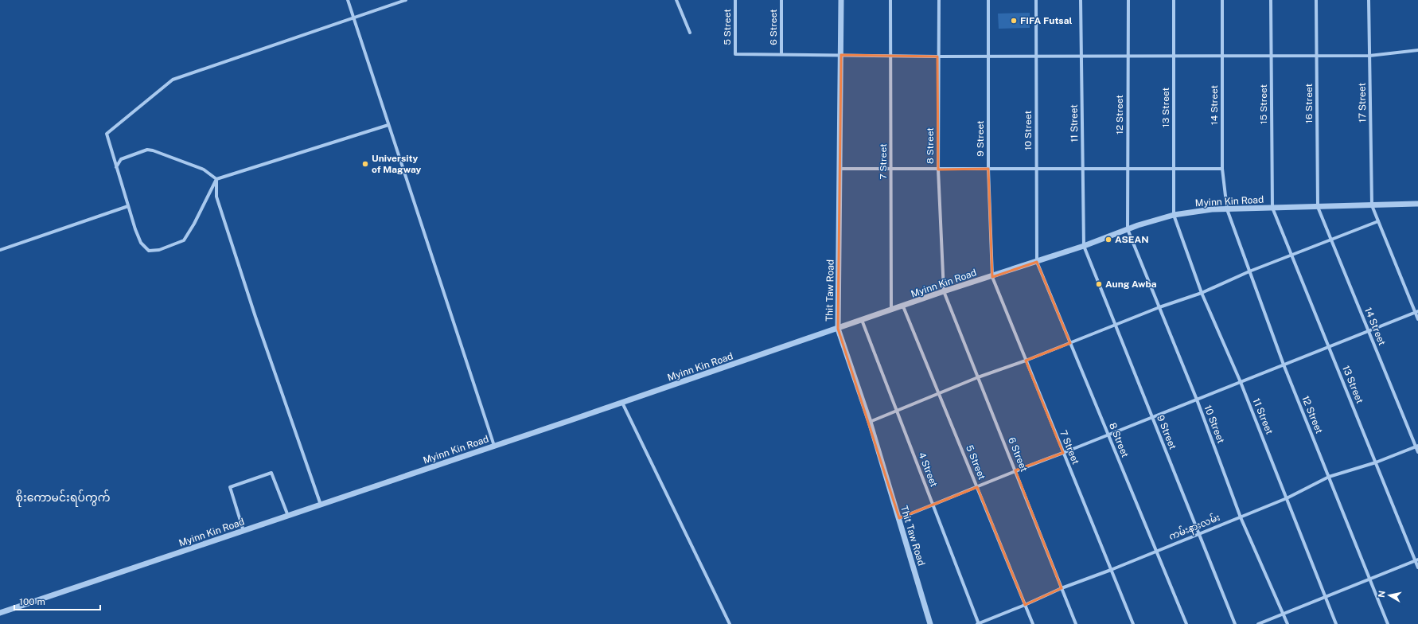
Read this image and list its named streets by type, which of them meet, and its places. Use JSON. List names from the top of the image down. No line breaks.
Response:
{"streets":{"street":["5 Street","6 Street","17 Street","16 Street","15 Street","14 Street","13 Street","12 Street","11 Street","10 Street","9 Street","8 Street","7 Street","Myinn Kin Road","Thit Taw Road","4 Street","ကမ်းနားလမ်း"]},"crossings":[["5 Street","6 Street"],["5 Street","Myinn Kin Road"],["5 Street","ကမ်းနားလမ်း"],["6 Street","8 Street"],["6 Street","Myinn Kin Road"],["6 Street","ကမ်းနားလမ်း"],["17 Street","Myinn Kin Road"],["16 Street","14 Street"],["16 Street","Myinn Kin Road"],["15 Street","13 Street"],["15 Street","Myinn Kin Road"],["14 Street","12 Street"],["14 Street","Myinn Kin Road"],["14 Street","ကမ်းနားလမ်း"],["13 Street","11 Street"],["13 Street","Myinn Kin Road"],["13 Street","ကမ်းနားလမ်း"],["12 Street","10 Street"],["12 Street","Myinn Kin Road"],["12 Street","ကမ်းနားလမ်း"],["11 Street","9 Street"],["11 Street","Myinn Kin Road"],["11 Street","ကမ်းနားလမ်း"],["10 Street","8 Street"],["10 Street","Myinn Kin Road"],["10 Street","ကမ်းနားလမ်း"],["9 Street","7 Street"],["9 Street","Myinn Kin Road"],["9 Street","ကမ်းနားလမ်း"],["8 Street","Myinn Kin Road"],["8 Street","ကမ်းနားလမ်း"],["7 Street","Myinn Kin Road"],["7 Street","ကမ်းနားလမ်း"],["Myinn Kin Road","Thit Taw Road"],["Myinn Kin Road","4 Street"],["4 Street","ကမ်းနားလမ်း"]],"districts":["စိုးကောမင်းရပ်ကွက်"],"places":["FIFA Futsal","University of Magway","ASEAN","Aung Awba"],"scale_bar":"100 m","north":"left"}
